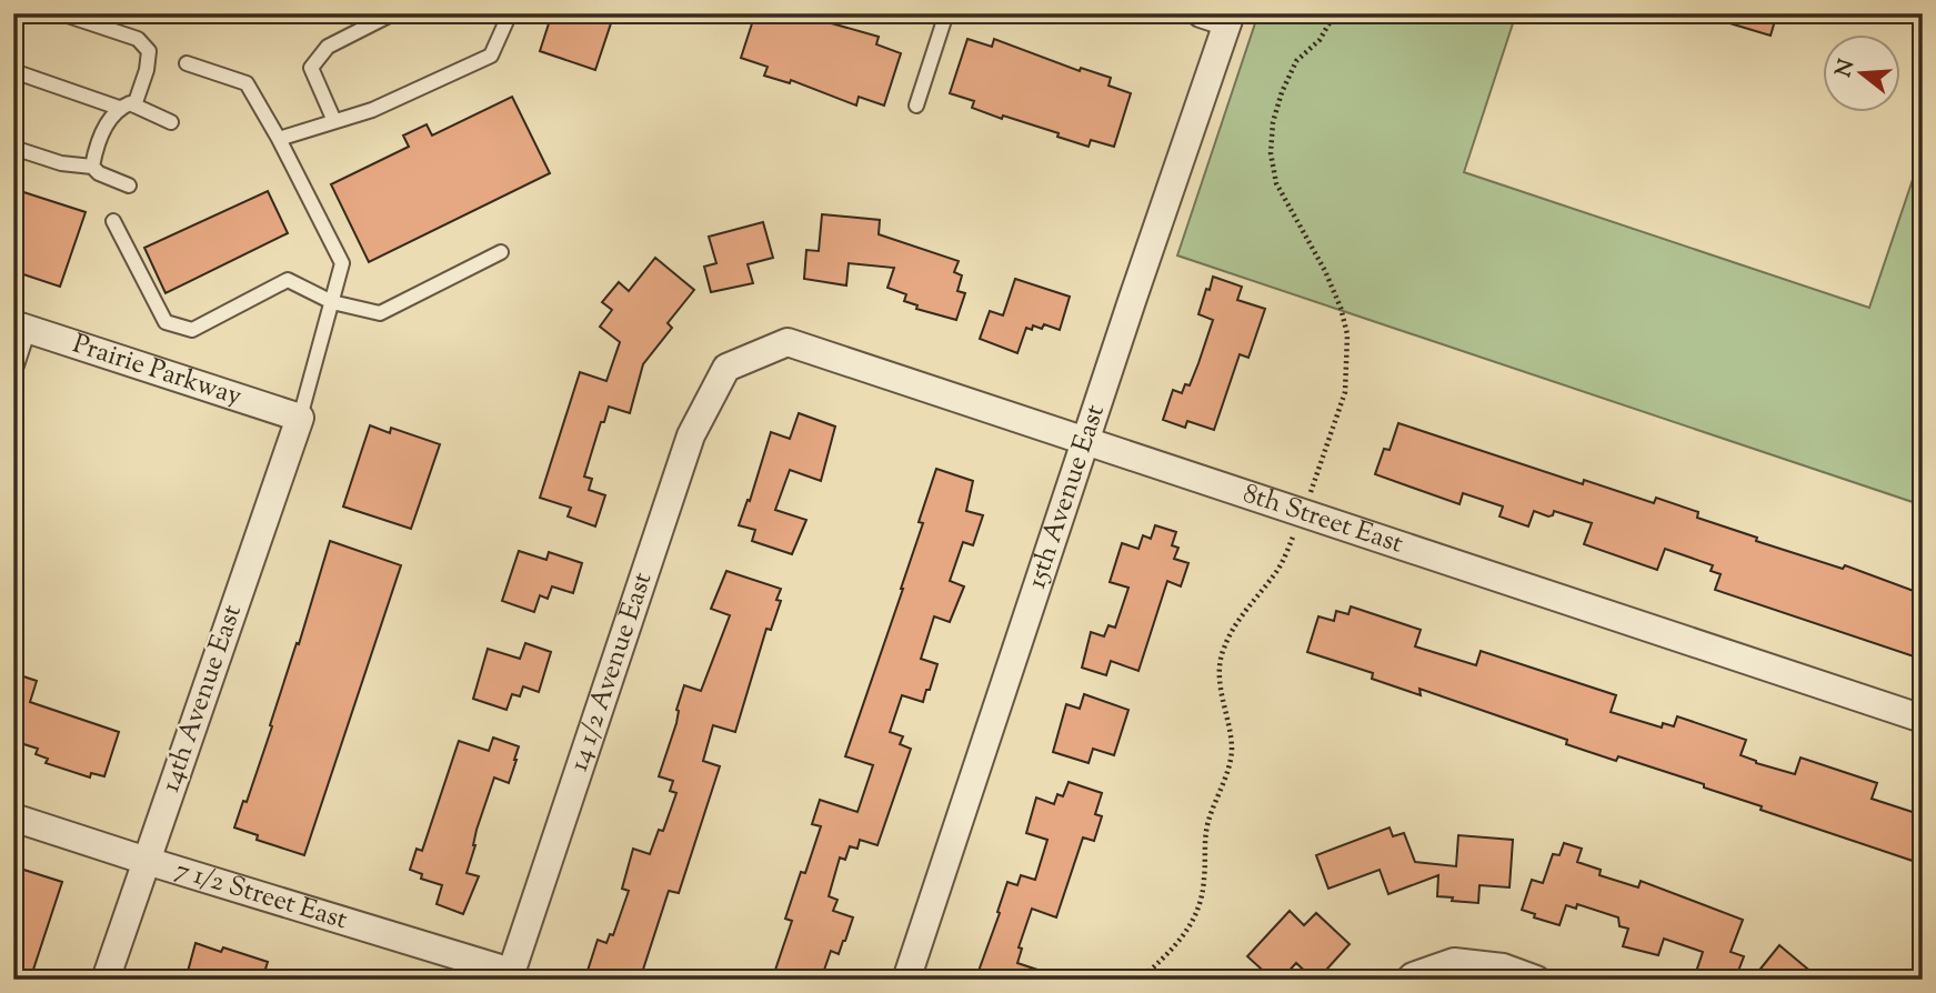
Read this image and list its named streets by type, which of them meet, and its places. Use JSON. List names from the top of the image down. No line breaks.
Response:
{"streets":{"street":["Prairie Parkway","15th Avenue East","8th Street East","14 1/2 Avenue East","14th Avenue East","7 1/2 Street East"]},"crossings":[["Prairie Parkway","14th Avenue East"],["15th Avenue East","8th Street East"],["8th Street East","14 1/2 Avenue East"],["14 1/2 Avenue East","7 1/2 Street East"],["14th Avenue East","7 1/2 Street East"]],"north":"left"}
